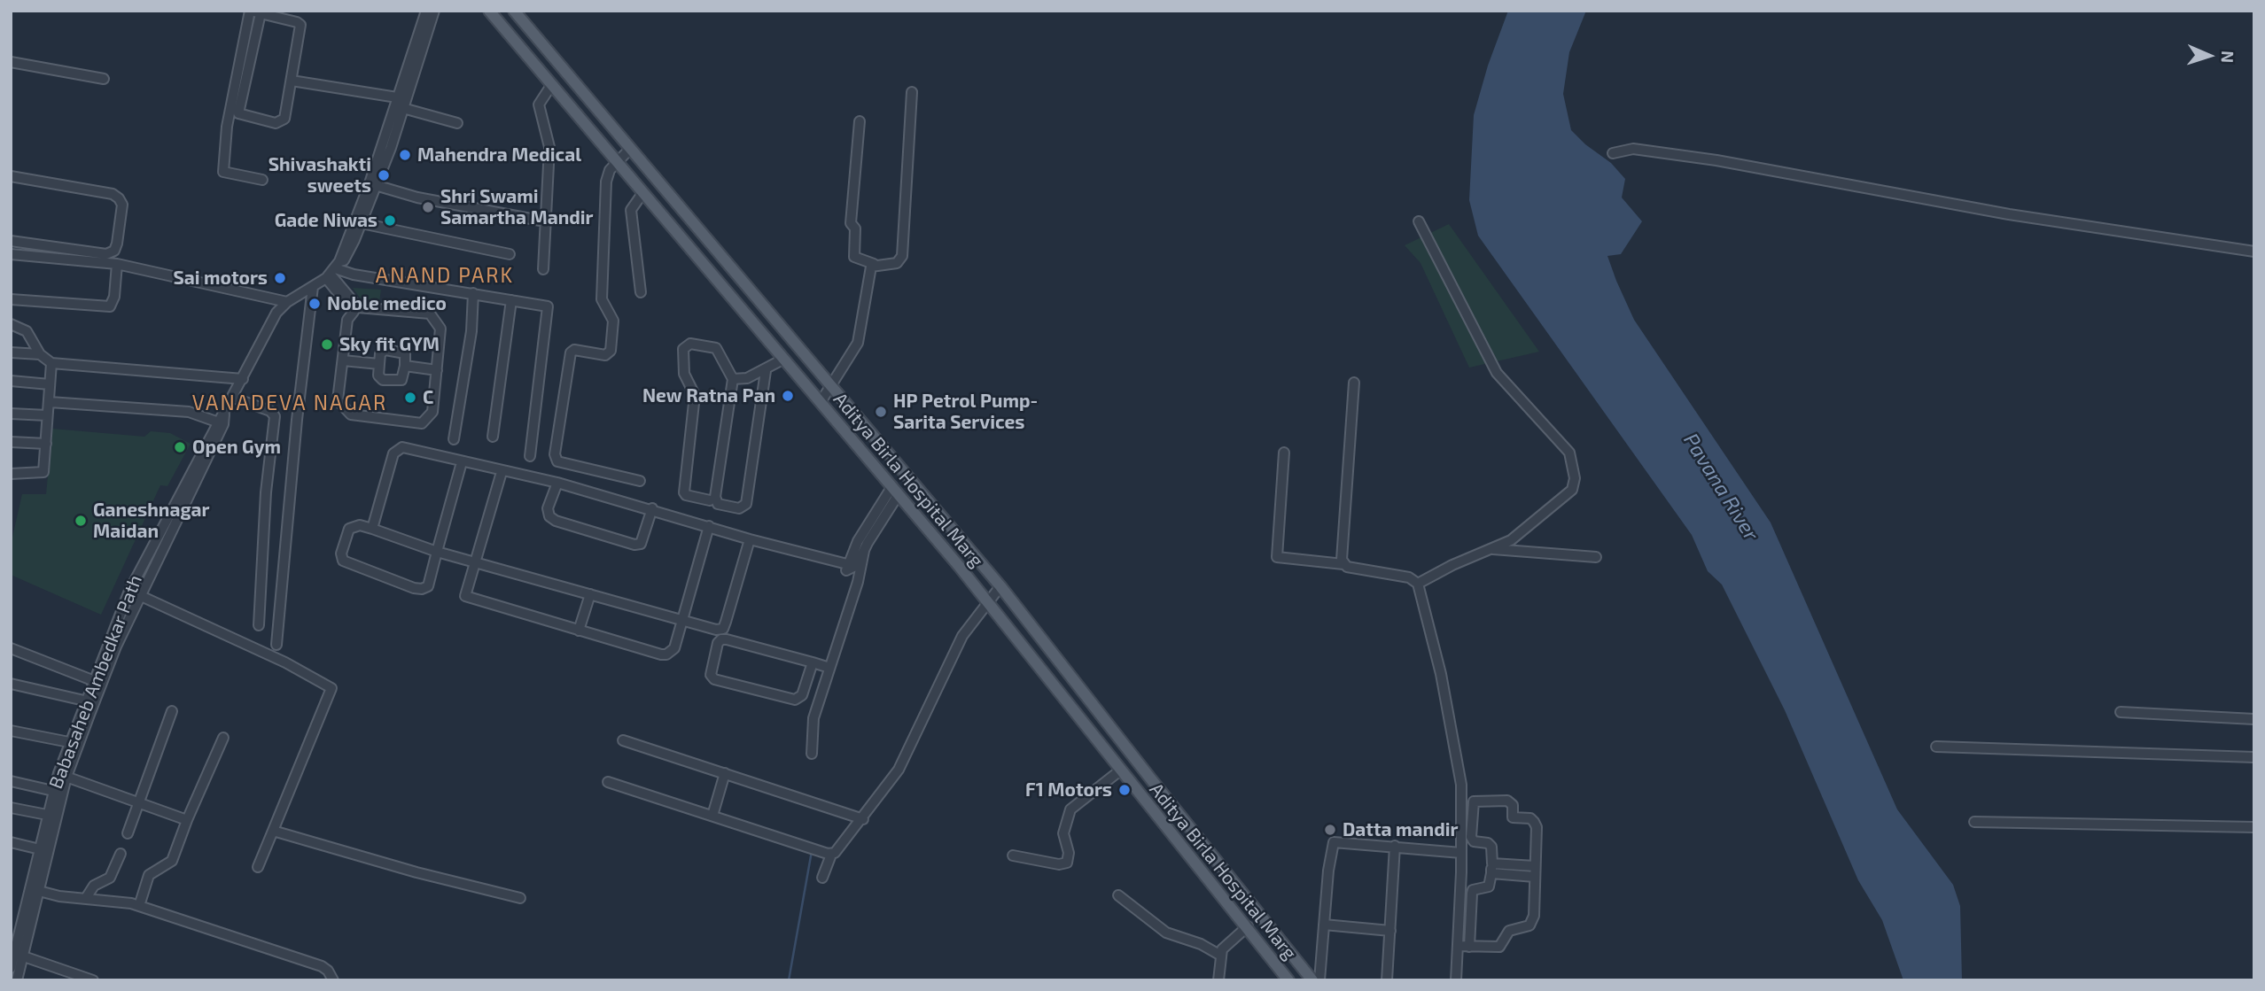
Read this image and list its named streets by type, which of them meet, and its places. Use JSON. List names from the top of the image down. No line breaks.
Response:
{"streets":{"main road":["Aditya Birla Hospital Marg"],"street":["Babasaheb Ambedkar Path"]},"districts":["ANAND PARK","VANADEVA NAGAR"],"water":["Pavana River"],"places":["Mahendra Medical","Shivashakti sweets","Shri Swami Samartha Mandir","Gade Niwas","Sai motors","Noble medico","Sky fit GYM","New Ratna Pan","C","HP Petrol Pump- Sarita Services","Open Gym","Ganeshnagar Maidan","F1 Motors","Datta mandir"],"north":"right"}
